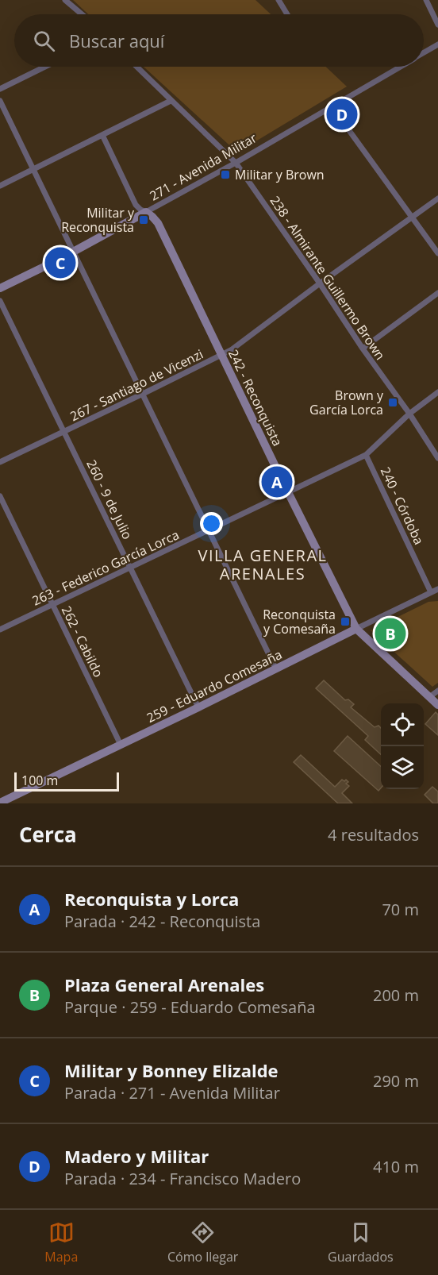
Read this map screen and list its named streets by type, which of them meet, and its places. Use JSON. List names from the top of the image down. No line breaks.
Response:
{"streets":{"street":["271 - Avenida Militar","238 - Almirante Guillermo Brown","267 - Santiago de Vicenzi","242 - Reconquista","260 - 9 de Julio","240 - Córdoba","263 - Federico García Lorca","262 - Cabildo","259 - Eduardo Comesaña"]},"crossings":[["271 - Avenida Militar","238 - Almirante Guillermo Brown"],["271 - Avenida Militar","242 - Reconquista"],["238 - Almirante Guillermo Brown","267 - Santiago de Vicenzi"],["238 - Almirante Guillermo Brown","263 - Federico García Lorca"],["267 - Santiago de Vicenzi","242 - Reconquista"],["267 - Santiago de Vicenzi","260 - 9 de Julio"],["242 - Reconquista","263 - Federico García Lorca"],["242 - Reconquista","259 - Eduardo Comesaña"],["260 - 9 de Julio","263 - Federico García Lorca"],["260 - 9 de Julio","259 - Eduardo Comesaña"],["240 - Córdoba","263 - Federico García Lorca"],["240 - Córdoba","259 - Eduardo Comesaña"],["263 - Federico García Lorca","262 - Cabildo"],["262 - Cabildo","259 - Eduardo Comesaña"]],"districts":["VILLA GENERAL ARENALES"],"places":{"transit":["Militar y Brown","Militar y Reconquista","Brown y García Lorca","Reconquista y Comesaña"]},"scale_bar":"100 m","page":{"search":"Buscar aquí","pins":["D","C","A","B"],"scale":"100 m","heading":["Cerca","4 resultados"],"list":[{"mark":"A","name":"Reconquista y Lorca","note":"Parada · 242 - Reconquista","value":"70 m"},{"mark":"B","name":"Plaza General Arenales","note":"Parque · 259 - Eduardo Comesaña","value":"200 m"},{"mark":"C","name":"Militar y Bonney Elizalde","note":"Parada · 271 - Avenida Militar","value":"290 m"},{"mark":"D","name":"Madero y Militar","note":"Parada · 234 - Francisco Madero","value":"410 m"}],"nav":["Mapa","Cómo llegar","Guardados"]}}
